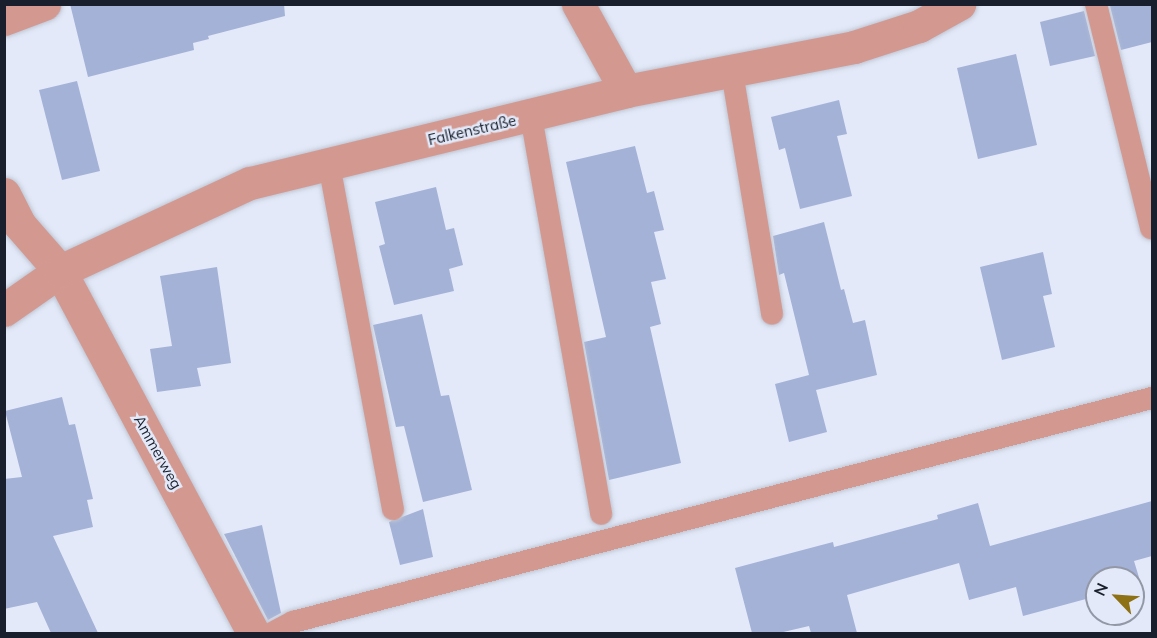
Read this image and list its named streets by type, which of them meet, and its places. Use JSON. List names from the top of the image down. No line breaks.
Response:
{"streets":{"street":["Falkenstraße","Ammerweg"]},"crossings":[["Falkenstraße","Ammerweg"]],"north":"top left"}
